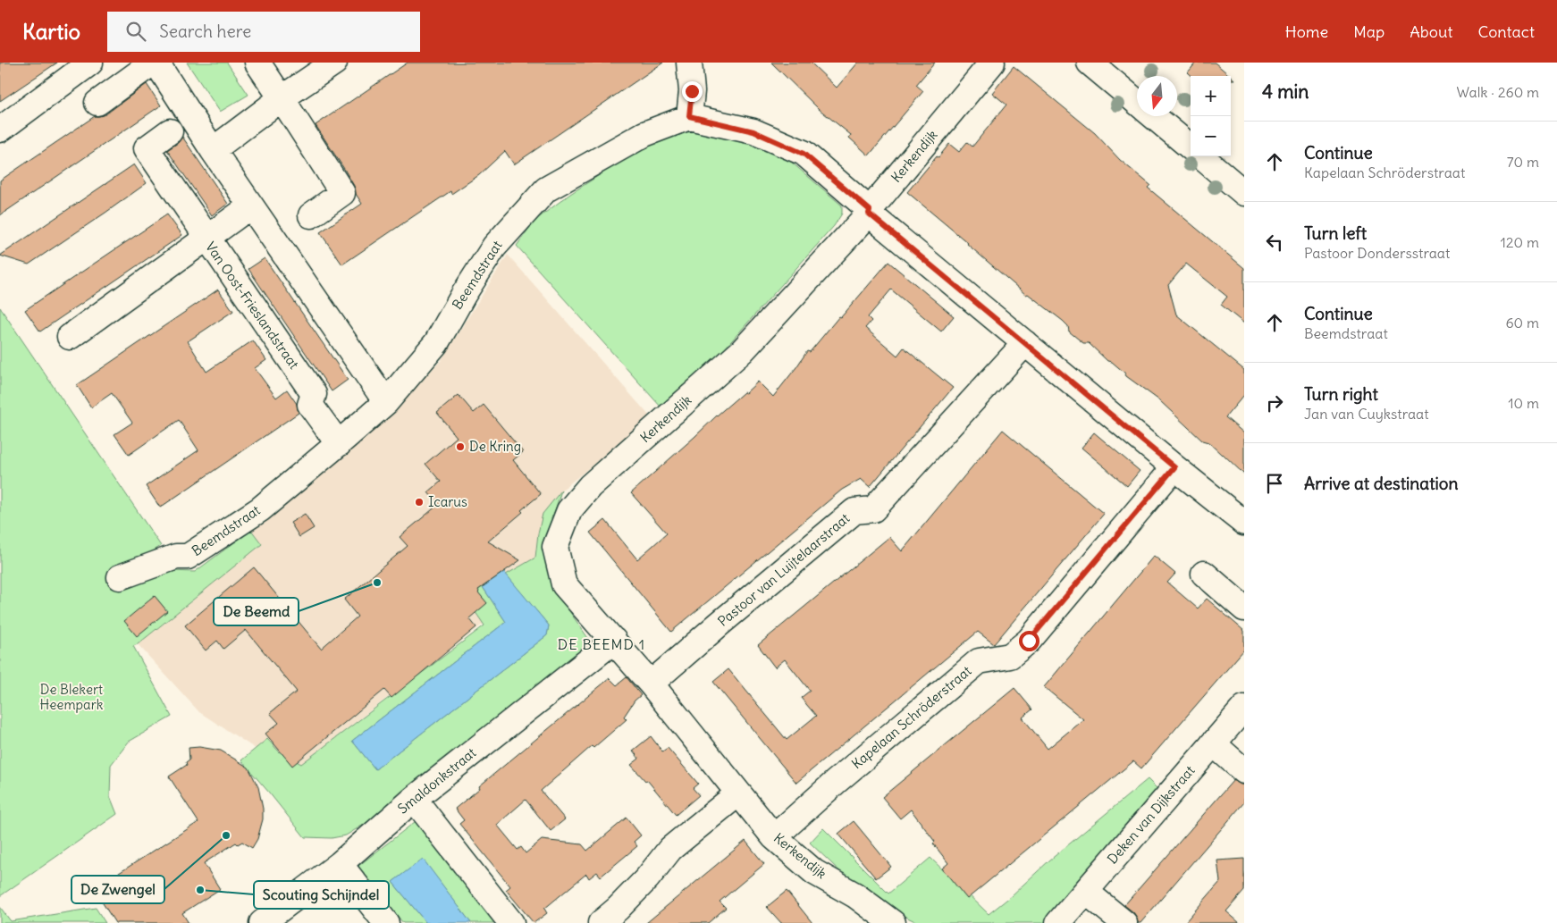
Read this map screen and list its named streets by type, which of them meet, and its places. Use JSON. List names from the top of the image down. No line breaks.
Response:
{"streets":{"street":["Kerkendijk","Beemdstraat","Van Oost-Frieslandstraat","Pastoor van Luijtelaarstraat","Kapelaan Schröderstraat","Smaldonkstraat","Deken van Dijkstraat"]},"crossings":[["Kerkendijk","Pastoor van Luijtelaarstraat"],["Kerkendijk","Kapelaan Schröderstraat"],["Kerkendijk","Smaldonkstraat"],["Beemdstraat","Van Oost-Frieslandstraat"]],"districts":["DE BEEMD 1"],"parks":["De Blekert Heempark"],"places":["De Kring","Icarus","De Beemd","De Zwengel","Scouting Schijndel"],"north":"bottom","page":{"header":"Kartio","search":"Search here","nav":["Home","Map","About","Contact"],"heading":["4 min","Walk · 260 m"],"map_buttons":["+","−"],"list":[["Continue","Kapelaan Schröderstraat","70 m"],["Turn left","Pastoor Dondersstraat","120 m"],["Continue","Beemdstraat","60 m"],["Turn right","Jan van Cuykstraat","10 m"],"Arrive at destination"]}}
